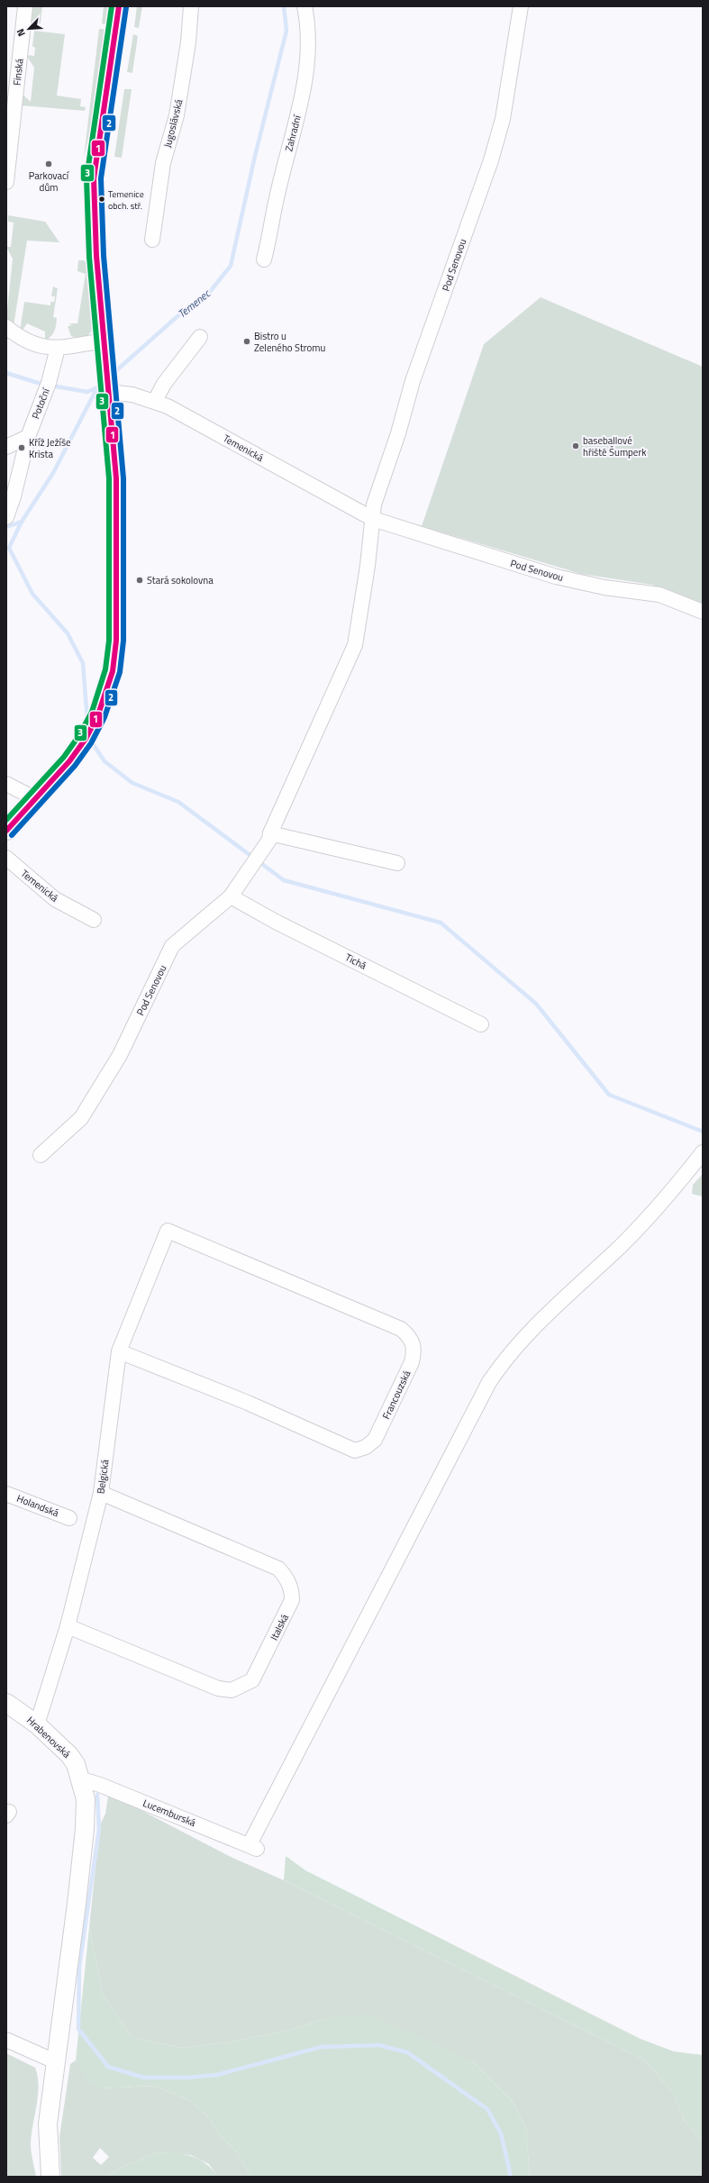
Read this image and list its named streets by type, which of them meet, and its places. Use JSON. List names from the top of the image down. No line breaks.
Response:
{"streets":{"street":["Finská","Jugoslávská","Zahradní","Pod Senovou","Potoční","Temenická","Tichá","Francouzská","Belgická","Holandská","Italská","Hrabenovská","Lucemburská"]},"crossings":[["Pod Senovou","Temenická"],["Pod Senovou","Tichá"],["Francouzská","Belgická"],["Belgická","Italská"],["Belgická","Hrabenovská"],["Hrabenovská","Lucemburská"]],"water":["Temenec"],"places":["Parkovací dům","Temenice obch. stř.","Bistro u Zeleného Stromu","baseballové hřiště Šumperk","Kříž Ježíše Krista","Stará sokolovna"],"lines":["transit line 1","transit line 3","transit line 2"],"north":"bottom left"}
